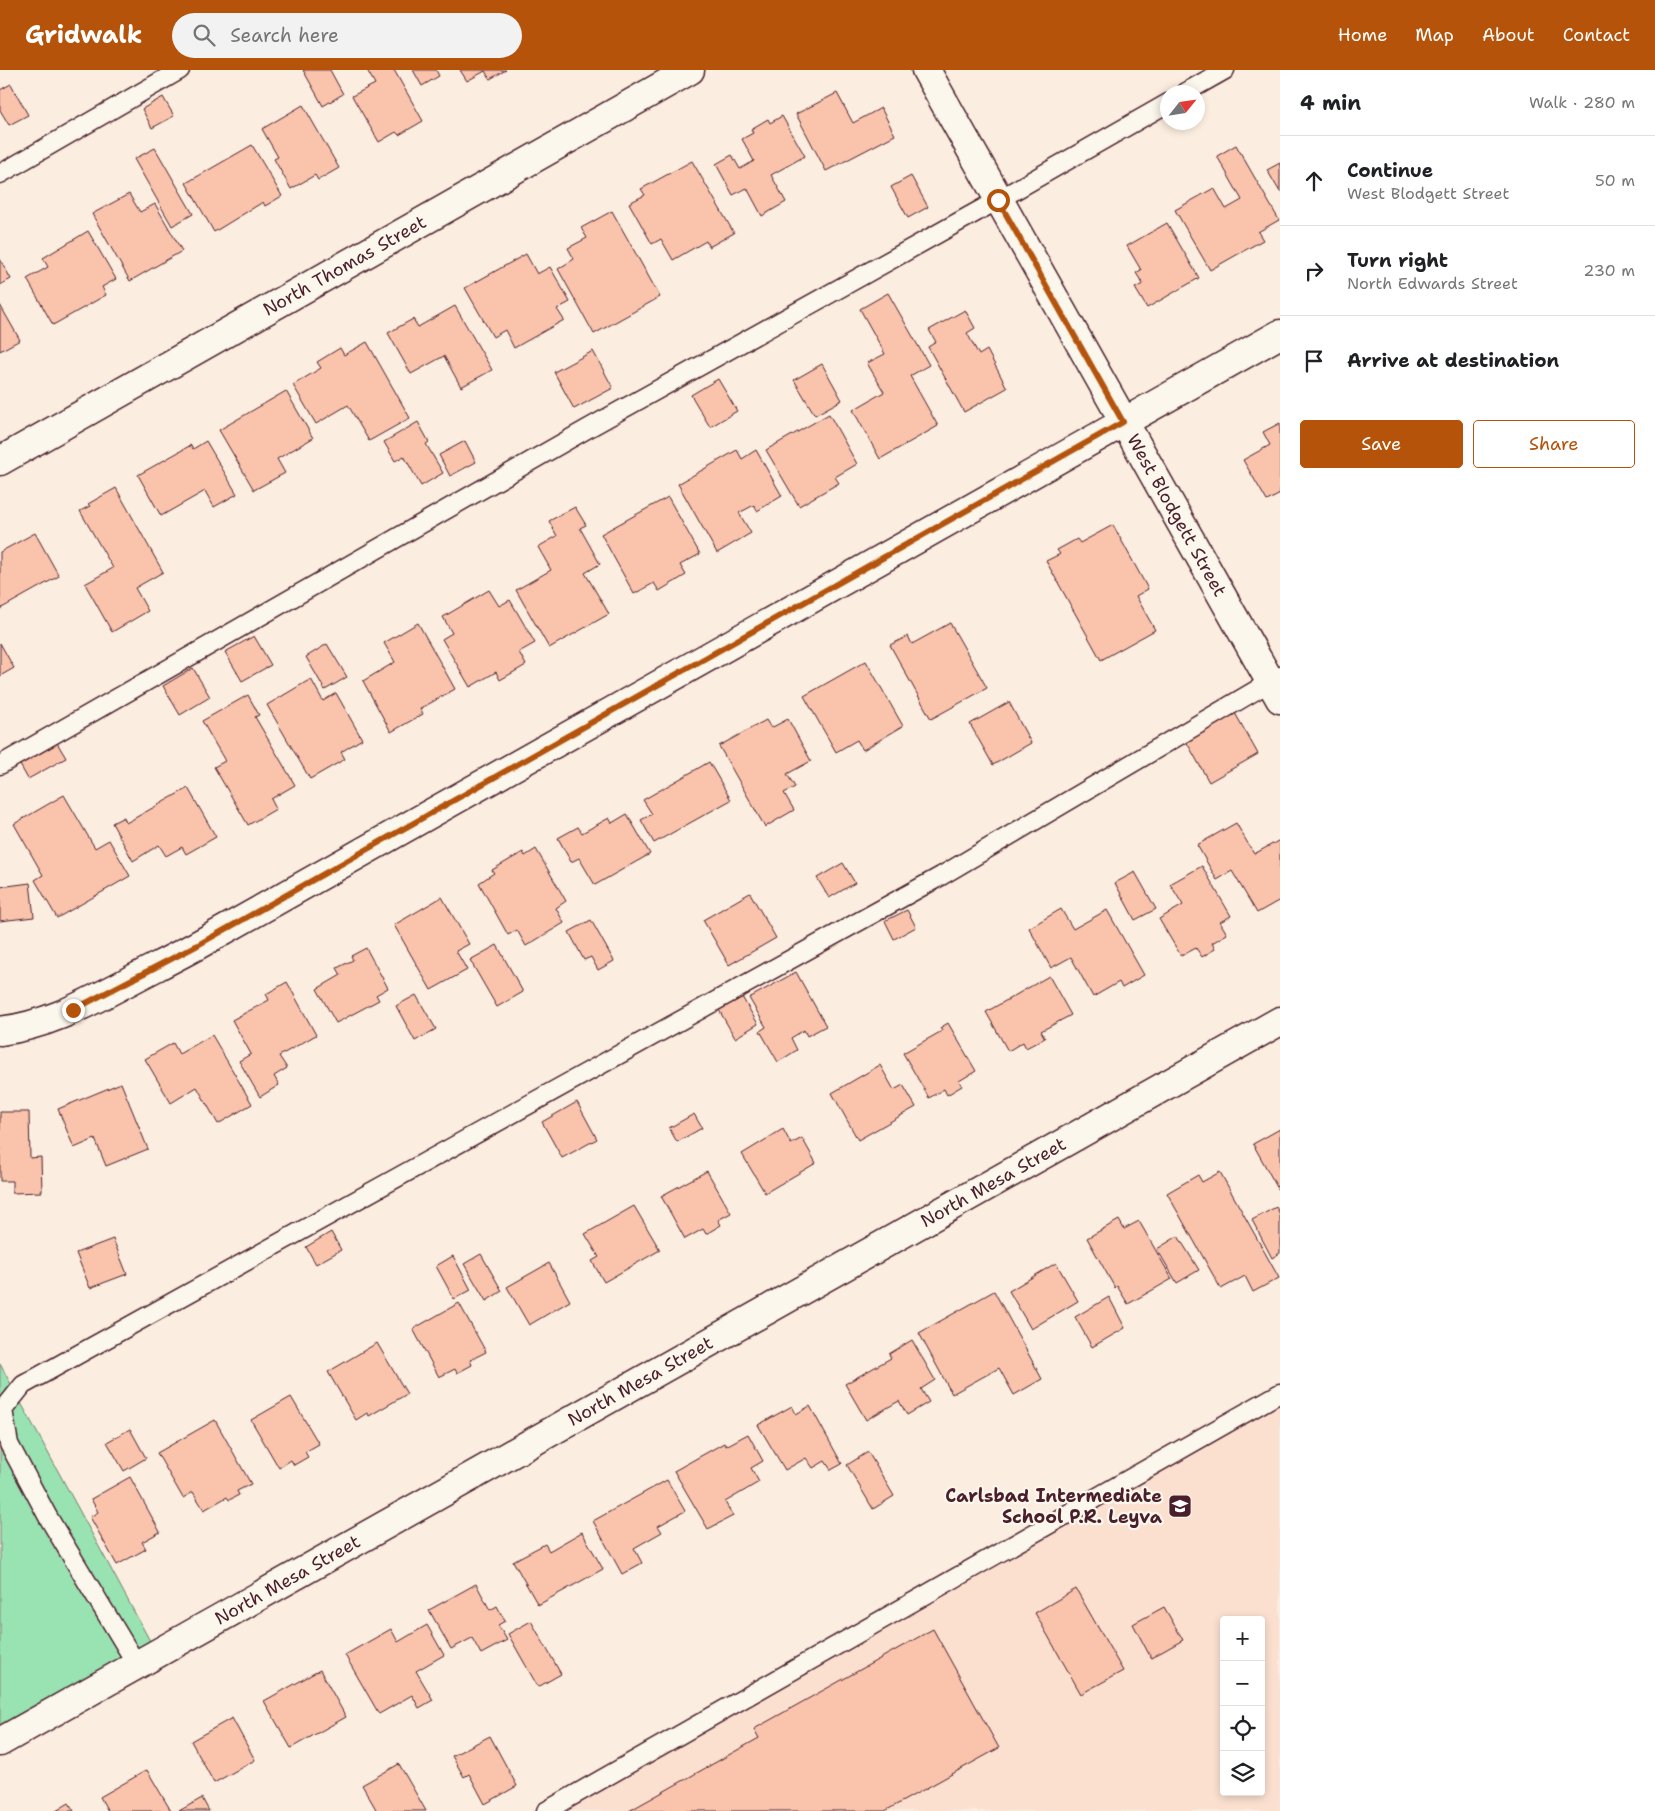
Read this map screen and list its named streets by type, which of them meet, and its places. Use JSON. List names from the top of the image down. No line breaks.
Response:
{"streets":{"street":["North Thomas Street","West Blodgett Street","North Mesa Street"]},"places":{"school or university":["Carlsbad Intermediate School P.R. Leyva"]},"north":"top right","page":{"header":"Gridwalk","search":"Search here","nav":["Home","Map","About","Contact"],"heading":["4 min","Walk · 280 m"],"list":[["Continue","West Blodgett Street","50 m"],["Turn right","North Edwards Street","230 m"],"Arrive at destination"],"buttons":["Save","Share"],"map_buttons":["+","−"]}}
